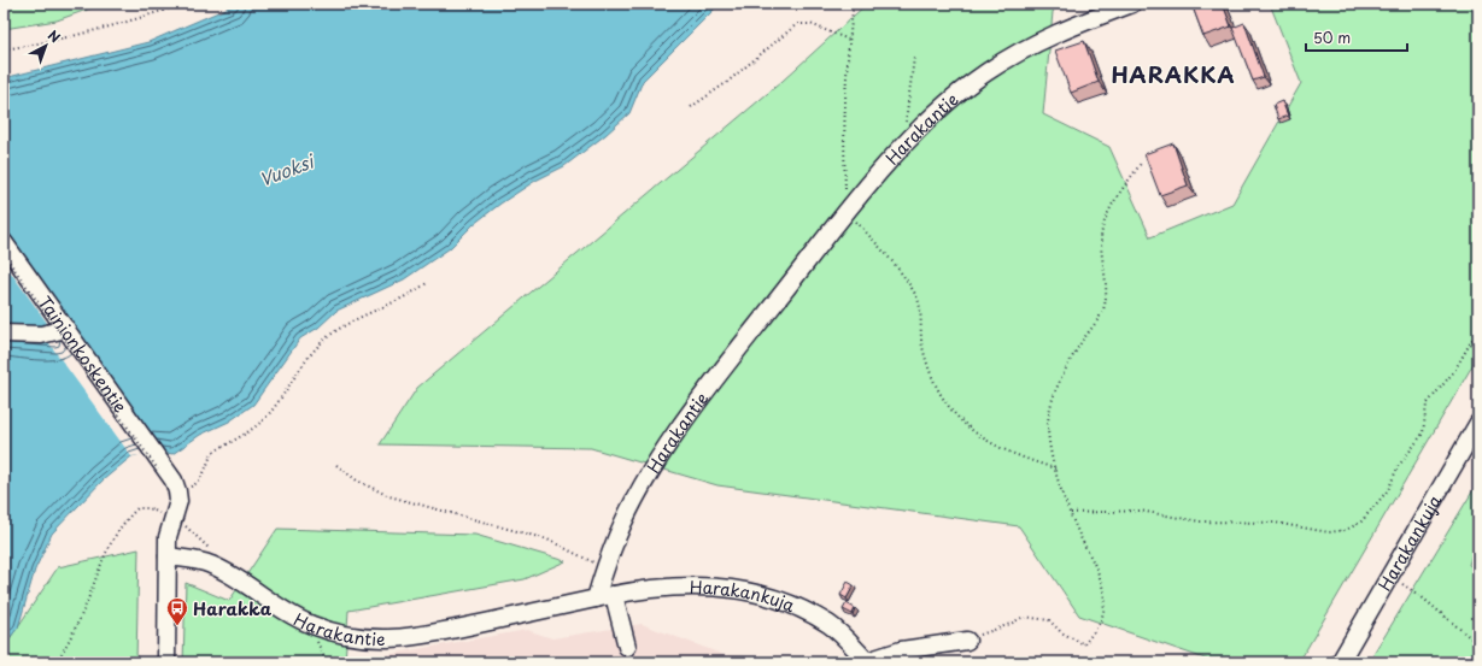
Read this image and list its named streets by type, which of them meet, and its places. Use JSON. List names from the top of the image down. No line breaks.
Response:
{"streets":{"street":["Harakantie","Tainionkoskentie","Harakankuja"]},"crossings":[["Harakantie","Harakankuja"]],"districts":["HARAKKA"],"water":["Vuoksi"],"places":{"bus stop":["Harakka"]},"scale_bar":"50 m","north":"top right"}
